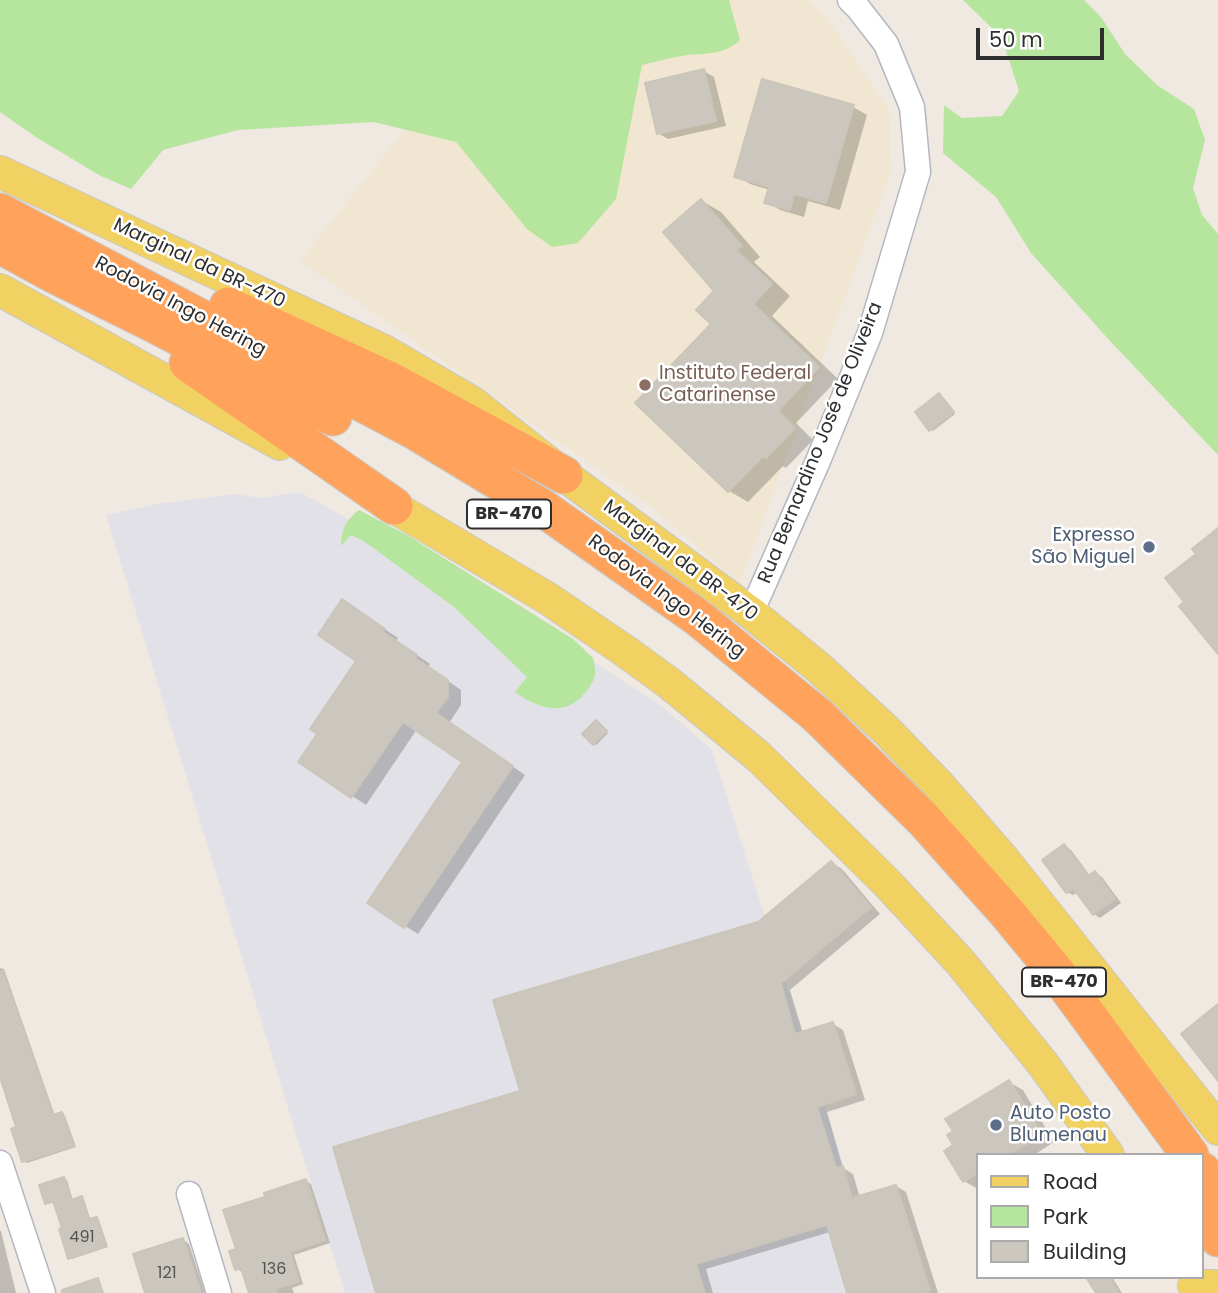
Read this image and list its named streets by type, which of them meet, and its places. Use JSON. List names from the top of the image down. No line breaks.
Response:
{"streets":{"highway":["Rodovia Ingo Hering","BR-470"],"main road":["Marginal da BR-470"],"street":["Rua Bernardino José de Oliveira"]},"crossings":[["Marginal da BR-470","Rua Bernardino José de Oliveira"]],"places":["Instituto Federal Catarinense","Expresso São Miguel","Auto Posto Blumenau"],"house_numbers":["491","136","121"],"legend":["Road","Park","Building"],"scale_bar":"50 m"}
